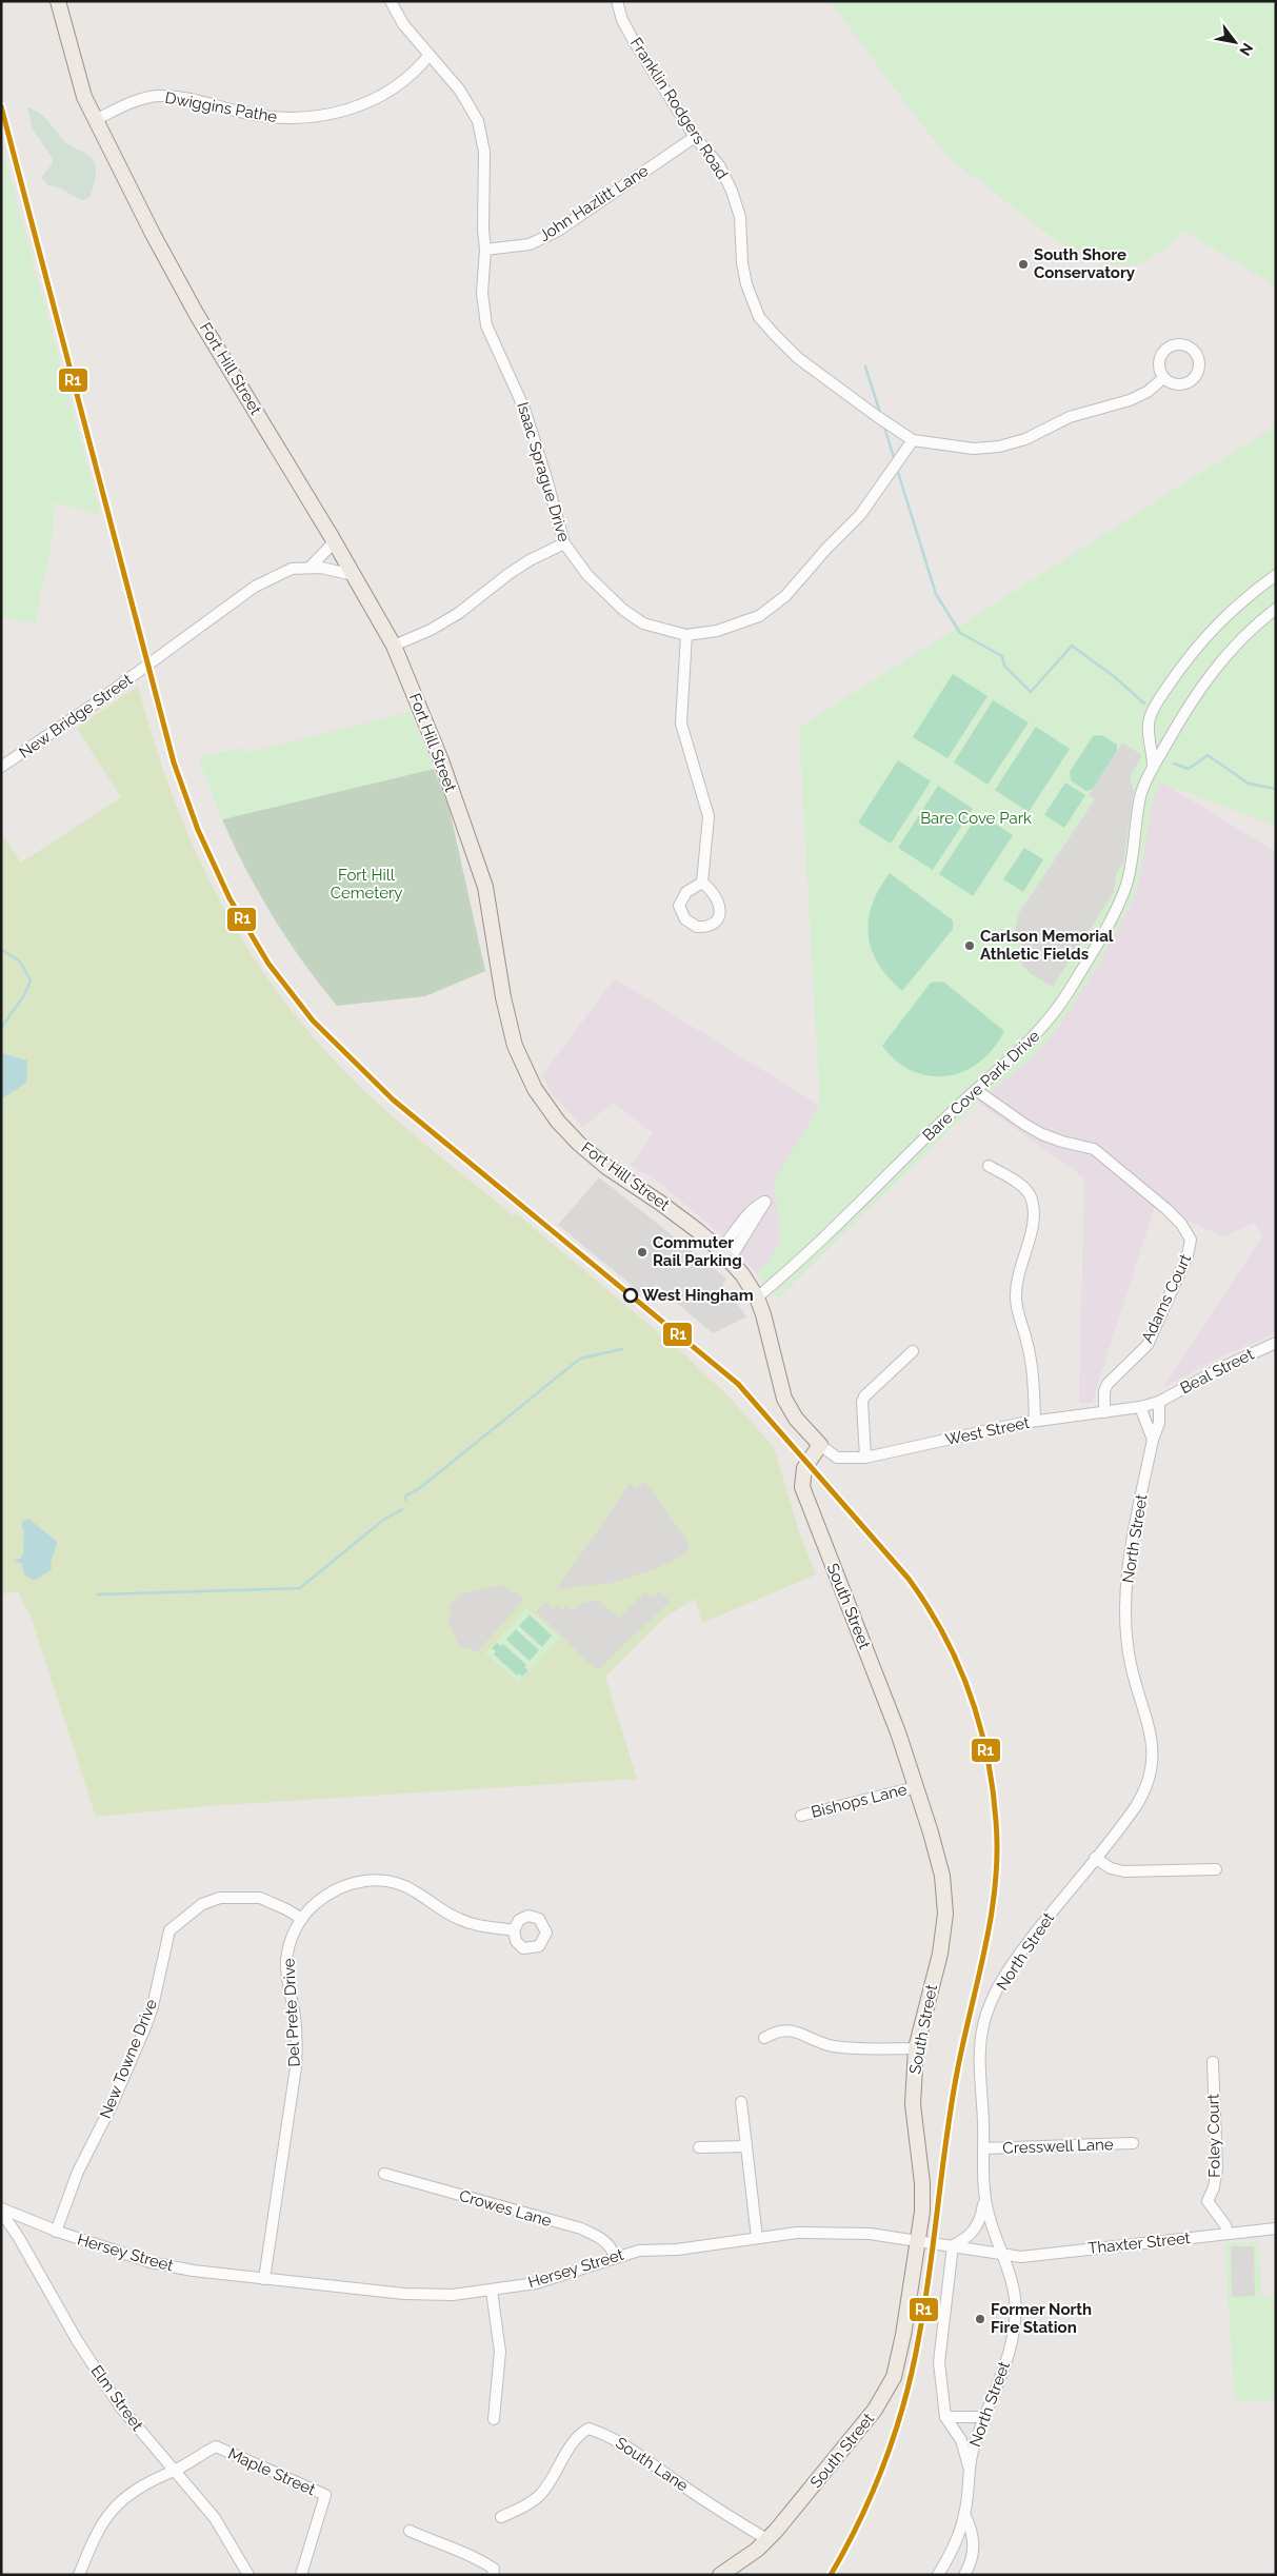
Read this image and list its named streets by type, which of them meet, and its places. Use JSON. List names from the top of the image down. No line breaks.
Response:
{"streets":{"main road":["Fort Hill Street","South Street"],"street":["Dwiggins Pathe","Franklin Rodgers Road","John Hazlitt Lane","Isaac Sprague Drive","New Bridge Street","Bare Cove Park Drive","Adams Court","Beal Street","West Street","North Street","Bishops Lane","Del Prete Drive","New Towne Drive","Foley Court","Cresswell Lane","Crowes Lane","Thaxter Street","Hersey Street","Elm Street","South Lane","Maple Street"]},"crossings":[["Dwiggins Pathe","Fort Hill Street"],["Dwiggins Pathe","Isaac Sprague Drive"],["Franklin Rodgers Road","John Hazlitt Lane"],["Franklin Rodgers Road","Isaac Sprague Drive"],["John Hazlitt Lane","Isaac Sprague Drive"],["Fort Hill Street","New Bridge Street"],["Fort Hill Street","Bare Cove Park Drive"],["Fort Hill Street","West Street"],["Fort Hill Street","South Street"],["Bare Cove Park Drive","Adams Court"],["Adams Court","West Street"],["Beal Street","West Street"],["Beal Street","North Street"],["West Street","North Street"],["West Street","South Street"],["North Street","Cresswell Lane"],["North Street","Thaxter Street"],["North Street","Hersey Street"],["South Street","Bishops Lane"],["South Street","Hersey Street"],["South Street","South Lane"],["Del Prete Drive","New Towne Drive"],["Del Prete Drive","Hersey Street"],["New Towne Drive","Hersey Street"],["Foley Court","Thaxter Street"],["Crowes Lane","Hersey Street"],["Thaxter Street","Hersey Street"],["Hersey Street","Elm Street"],["Elm Street","Maple Street"]],"parks":["Bare Cove Park","Fort Hill Cemetery"],"places":["South Shore Conservatory","Carlson Memorial Athletic Fields","Commuter Rail Parking","West Hingham","Former North Fire Station"],"lines":["transit line R1"],"north":"bottom right"}
